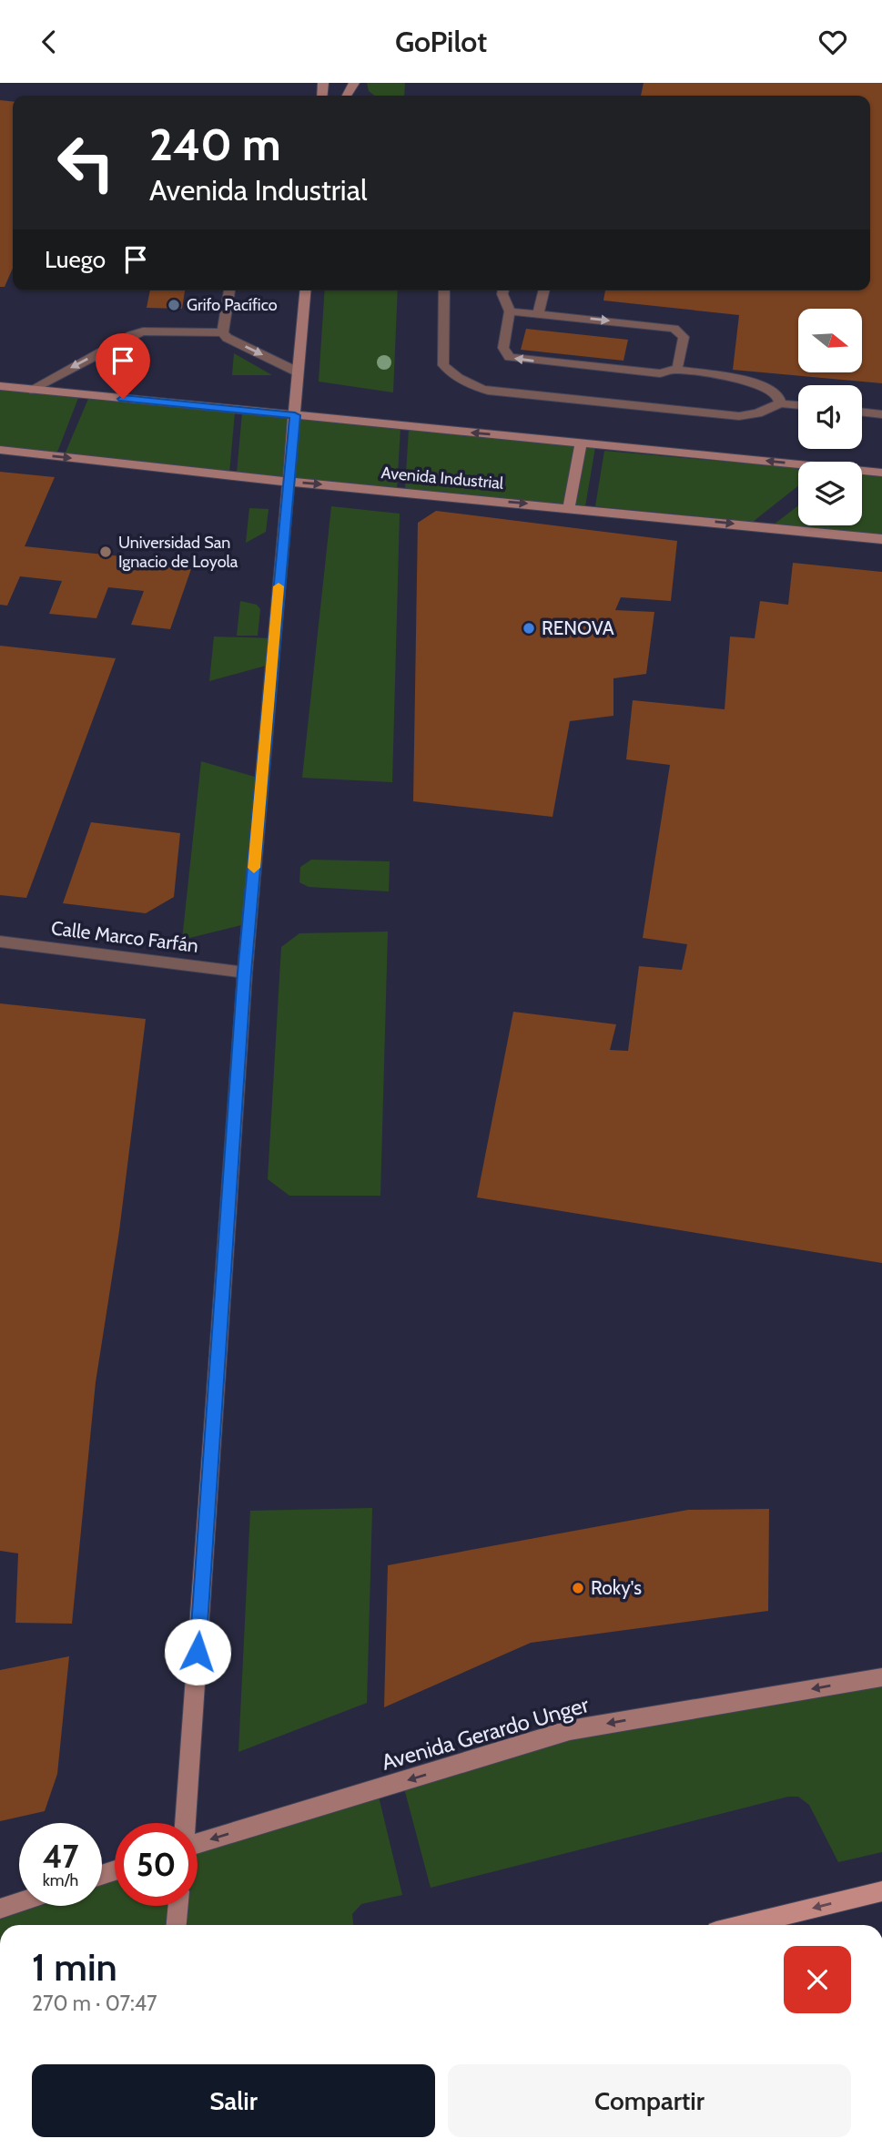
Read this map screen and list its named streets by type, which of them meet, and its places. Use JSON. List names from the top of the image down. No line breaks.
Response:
{"streets":{"main road":["Avenida Industrial","Avenida Gerardo Unger"],"street":["Calle Marco Farfán"]},"one_way":["Avenida Gerardo Unger"],"places":["Grifo Pacífico","Universidad San Ignacio de Loyola","RENOVA","Roky's"],"north":"right","page":{"header":"GoPilot","turn":["240 m","Avenida Industrial"],"then":"Luego","speed":"47 km/h","limit":"50","heading":["1 min","270 m · 07:47"],"buttons":["Salir","Compartir"]}}
